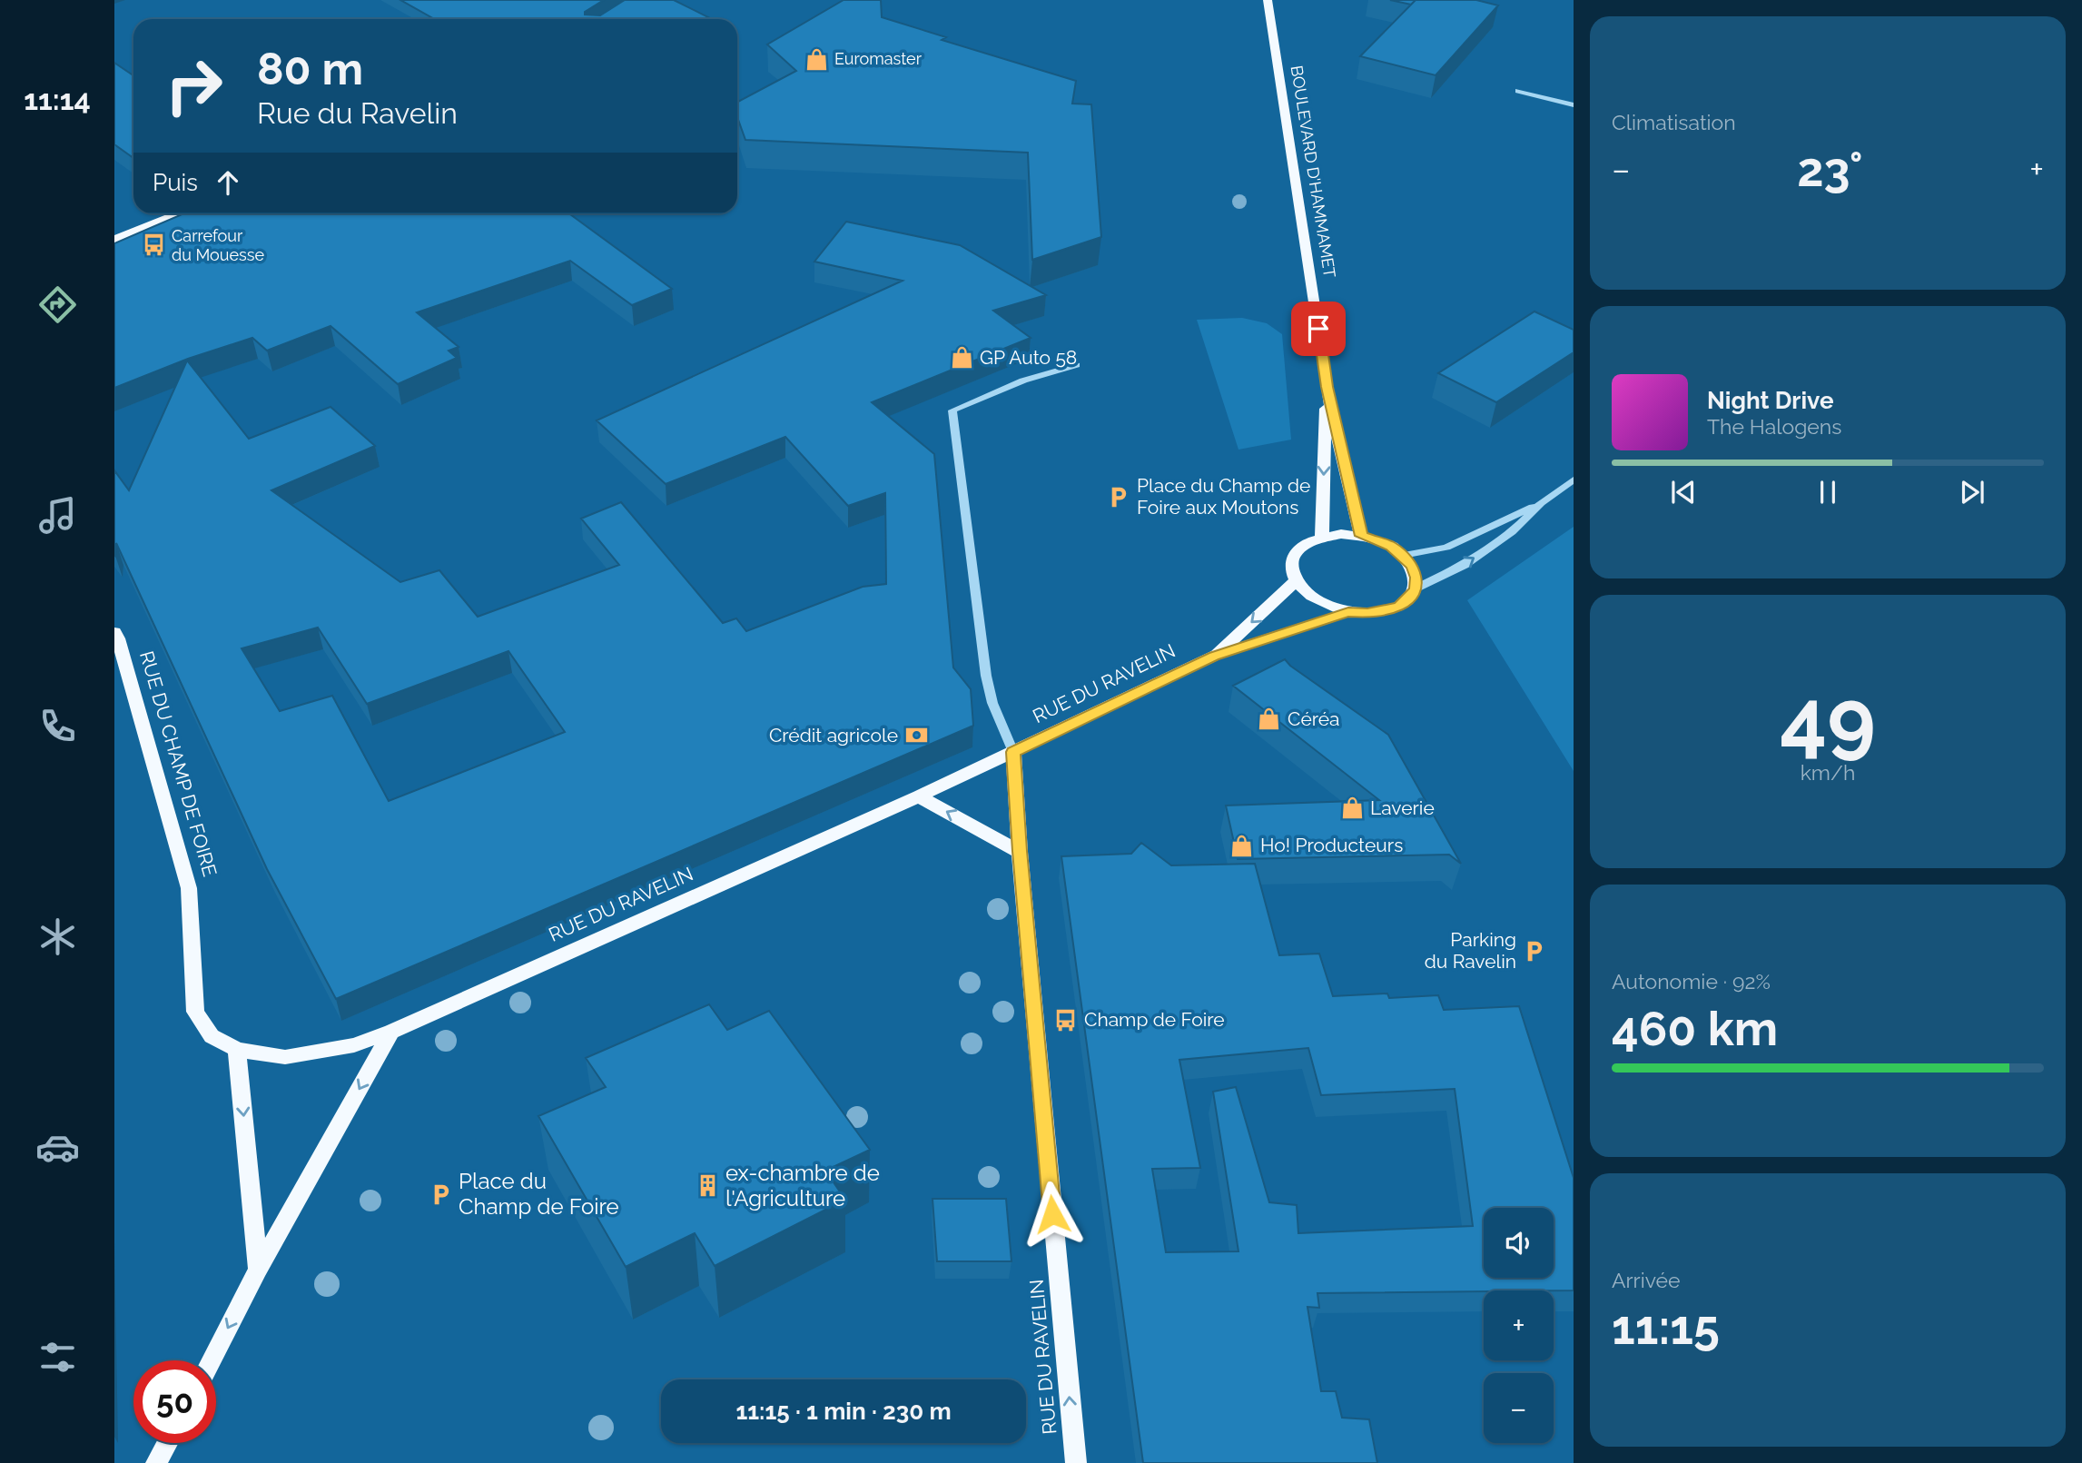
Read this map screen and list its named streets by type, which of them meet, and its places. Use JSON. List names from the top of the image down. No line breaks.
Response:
{"streets":{"main road":["BOULEVARD D'HAMMAMET","RUE DU RAVELIN","RUE DU CHAMP DE FOIRE"]},"crossings":[["BOULEVARD D'HAMMAMET","RUE DU RAVELIN"],["RUE DU RAVELIN","RUE DU CHAMP DE FOIRE"]],"places":{"shop":["Euromaster","GP Auto 58","Céréa","Laverie","Ho! Producteurs"],"bus stop":["Carrefour du Mouesse","Champ de Foire"],"parking":["Place du Champ de Foire aux Moutons","Parking du Ravelin","Place du Champ de Foire"],"bank":["Crédit agricole"],"building":["ex-chambre de l'Agriculture"]},"page":{"tabs":"11:14","tile":["Climatisation",["49","km/h"],["Autonomie · 92%","460 km"],["Arrivée","11:15"]],"turn":["80 m","Rue du Ravelin"],"heat":["−","23°","+"],"then":"Puis","song":["Night Drive","The Halogens"],"map_buttons":["+","−"],"limit":"50","trip":"11:15 · 1 min · 230 m"}}
